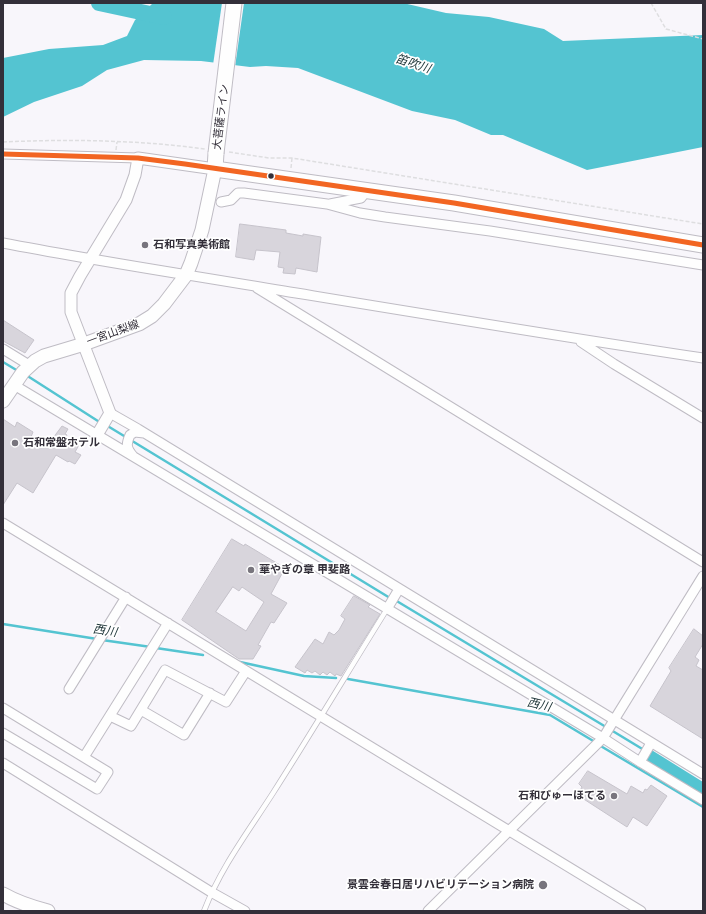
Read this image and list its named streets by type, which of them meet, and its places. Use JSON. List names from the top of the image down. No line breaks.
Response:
{"streets":{"highway":["大菩薩ライン"],"main road":["一宮山梨線"]},"crossings":[["大菩薩ライン","一宮山梨線"]],"water":["笛吹川","西川"],"places":["石和写真美術館","石和常盤ホテル","華やぎの章 甲斐路","石和びゅーほてる","景雲会春日居リハビリテーション病院"]}
